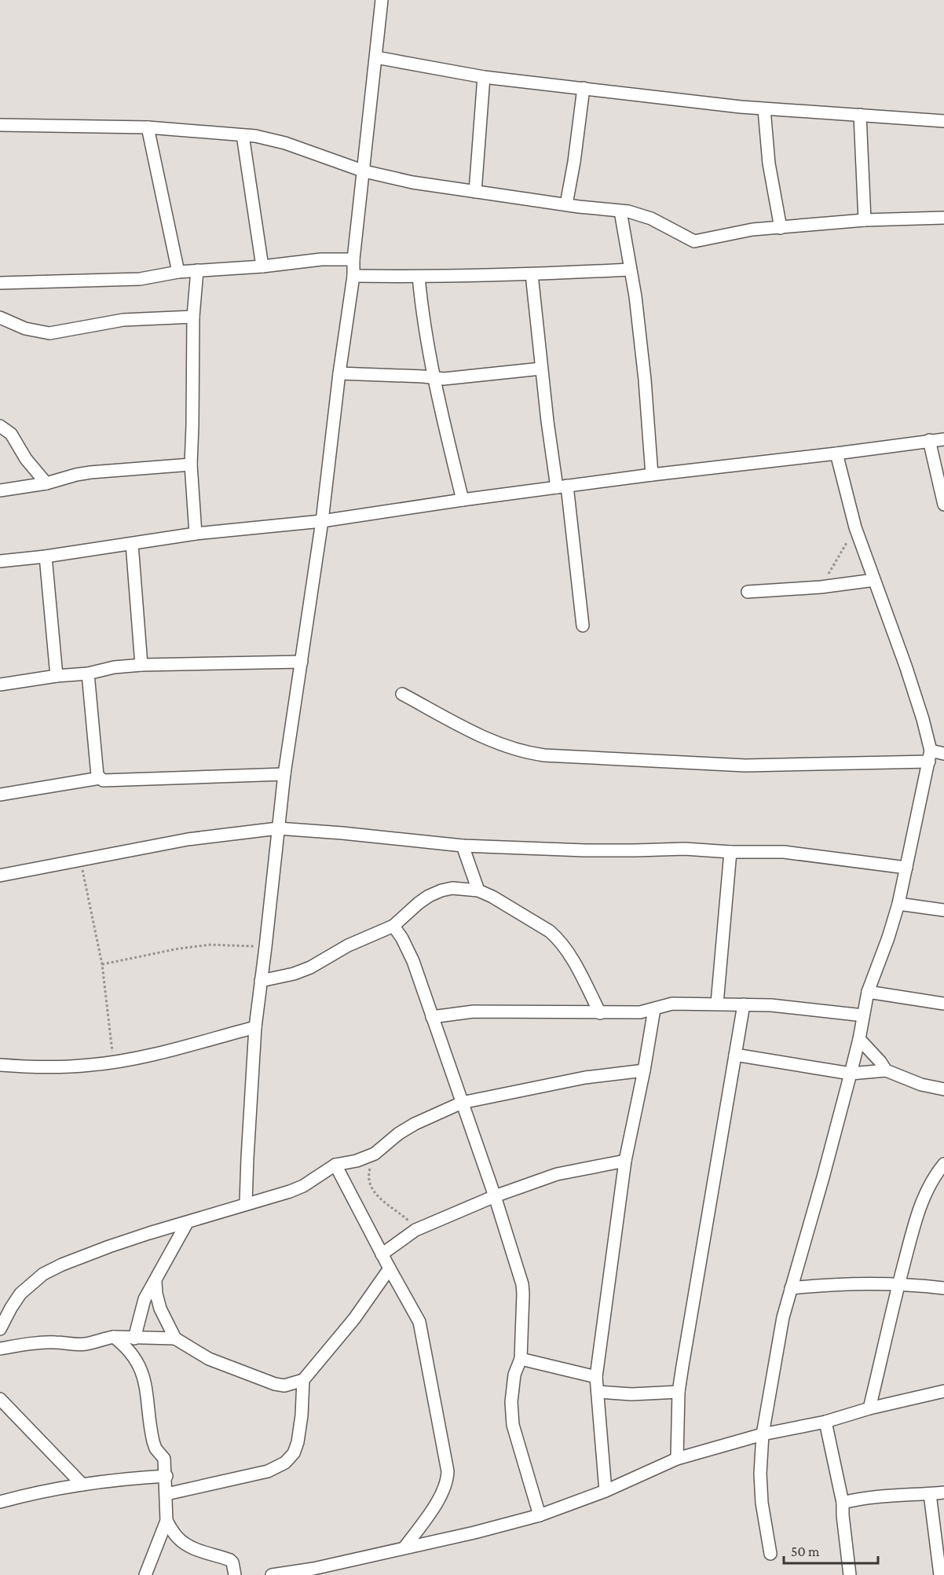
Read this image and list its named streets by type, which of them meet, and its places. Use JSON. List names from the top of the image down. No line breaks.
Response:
{"scale_bar":"50 m"}
